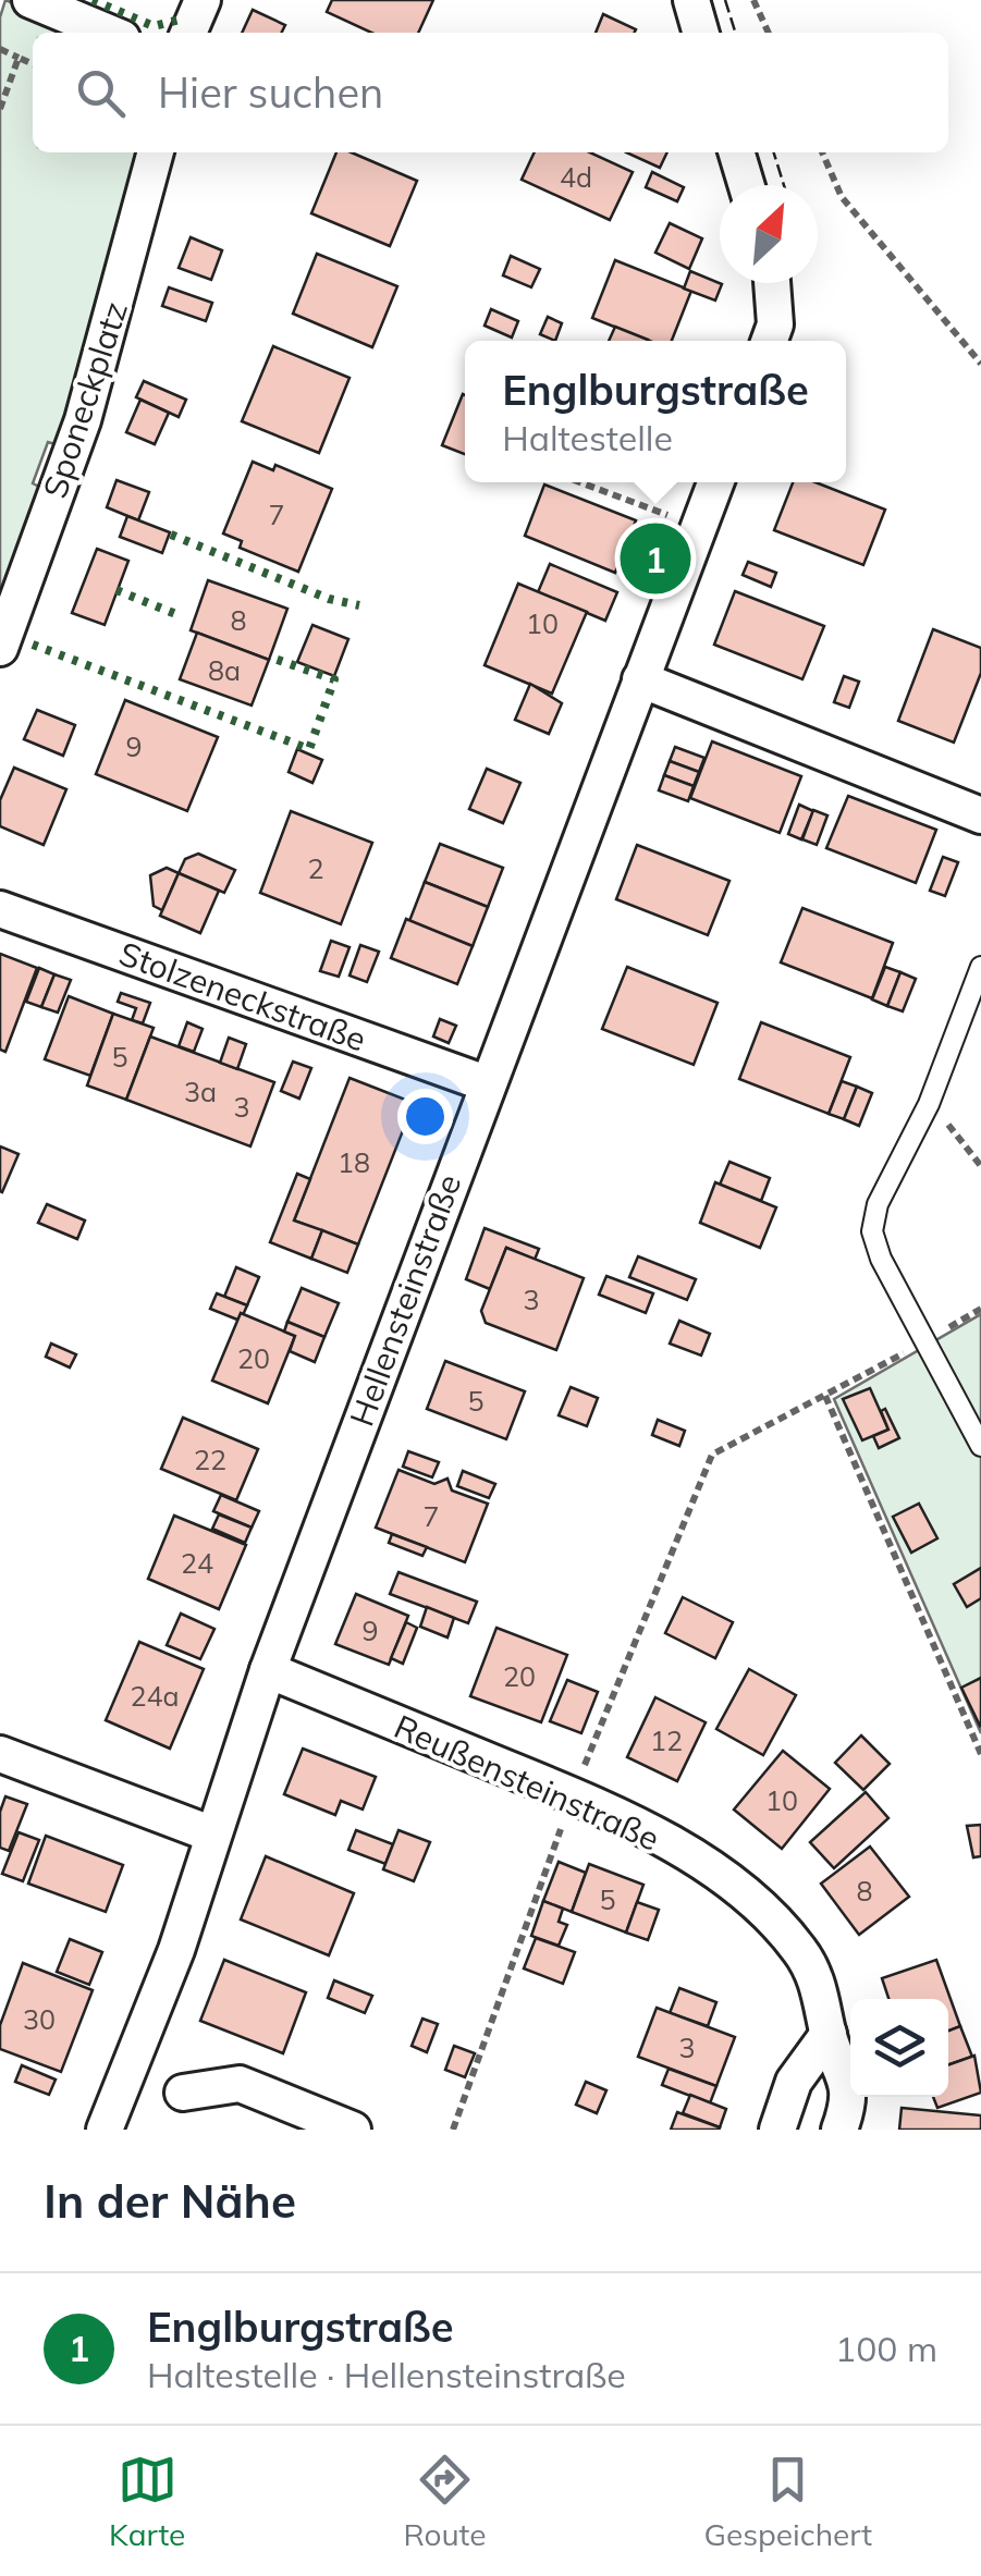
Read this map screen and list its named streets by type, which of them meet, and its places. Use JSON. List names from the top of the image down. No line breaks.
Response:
{"streets":{"street":["Sponeckplatz","Stolzeneckstraße","Hellensteinstraße","Reußensteinstraße"]},"crossings":[["Stolzeneckstraße","Hellensteinstraße"],["Hellensteinstraße","Reußensteinstraße"]],"house_numbers":["4d","7","8","10","8a","9","2","5","3a","3","18","3","20","5","22","7","24","9","20","24a","12","10","8","5","30","3"],"north":"top right","page":{"search":"Hier suchen","popup":["Englburgstraße","Haltestelle"],"pins":"1","heading":"In der Nähe","list":[{"mark":"1","name":"Englburgstraße","note":"Haltestelle · Hellensteinstraße","value":"100 m"}],"nav":["Karte","Route","Gespeichert"]}}
